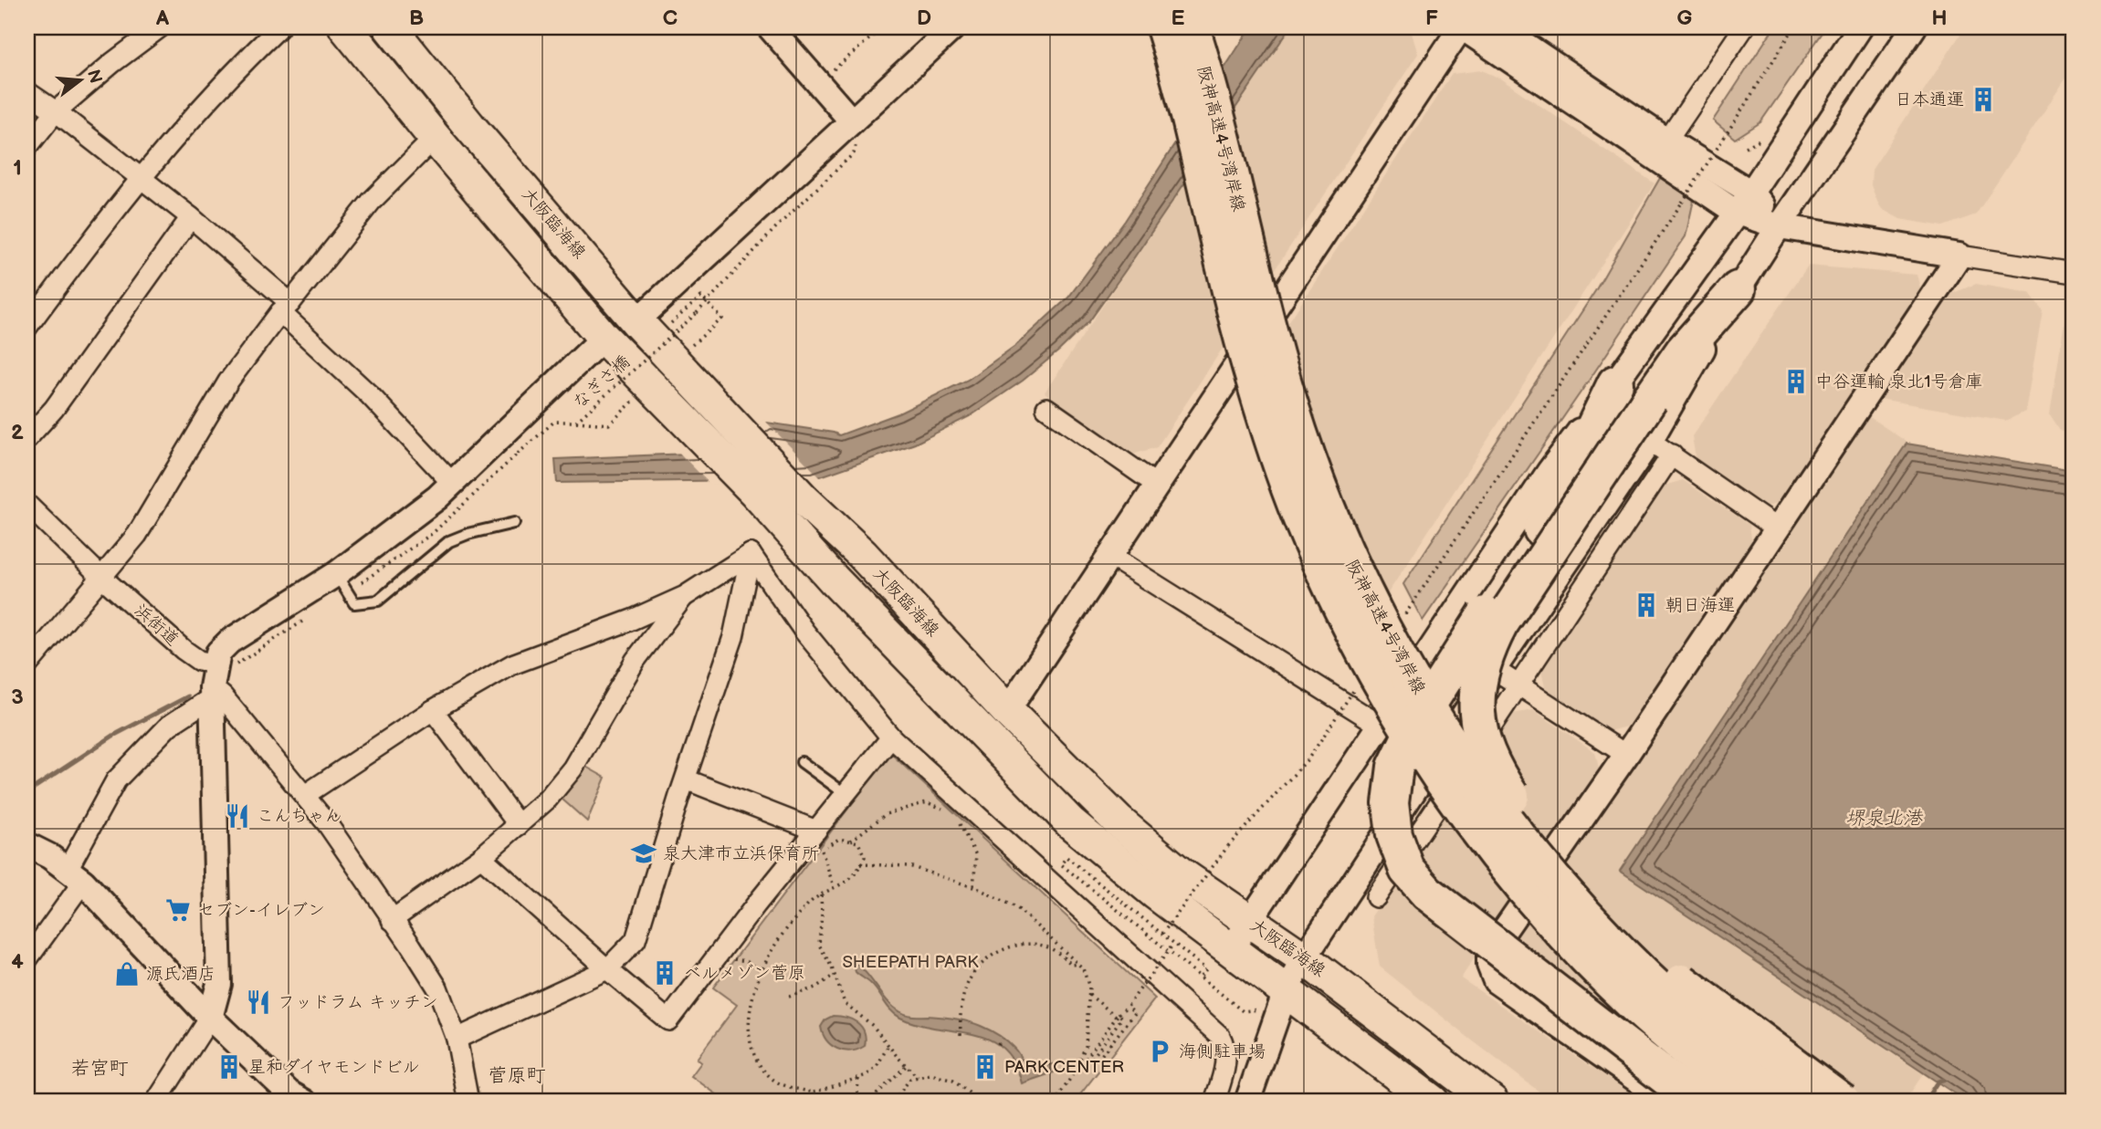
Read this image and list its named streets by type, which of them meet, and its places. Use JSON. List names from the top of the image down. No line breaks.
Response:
{"streets":{"highway":["阪神高速4号湾岸線"],"main road":["大阪臨海線"],"street":["浜街道"],"path":["なぎさ橋"]},"districts":["若宮町","菅原町"],"water":["堺泉北港"],"parks":["SHEEPATH PARK"],"places":{"building":["日本通運","中谷運輸 泉北1号倉庫","朝日海運","ベルメゾン菅原","星和ダイヤモンドビル","PARK CENTER"],"restaurant":["こんちゃん","フッドラム キッチン"],"school or university":["泉大津市立浜保育所"],"supermarket":["セブン-イレブン"],"shop":["源氏酒店"],"parking":["海側駐車場"]},"north":"right","grid":{"columns":["A","B","C","D","E","F","G","H"],"rows":["1","2","3","4"]}}
